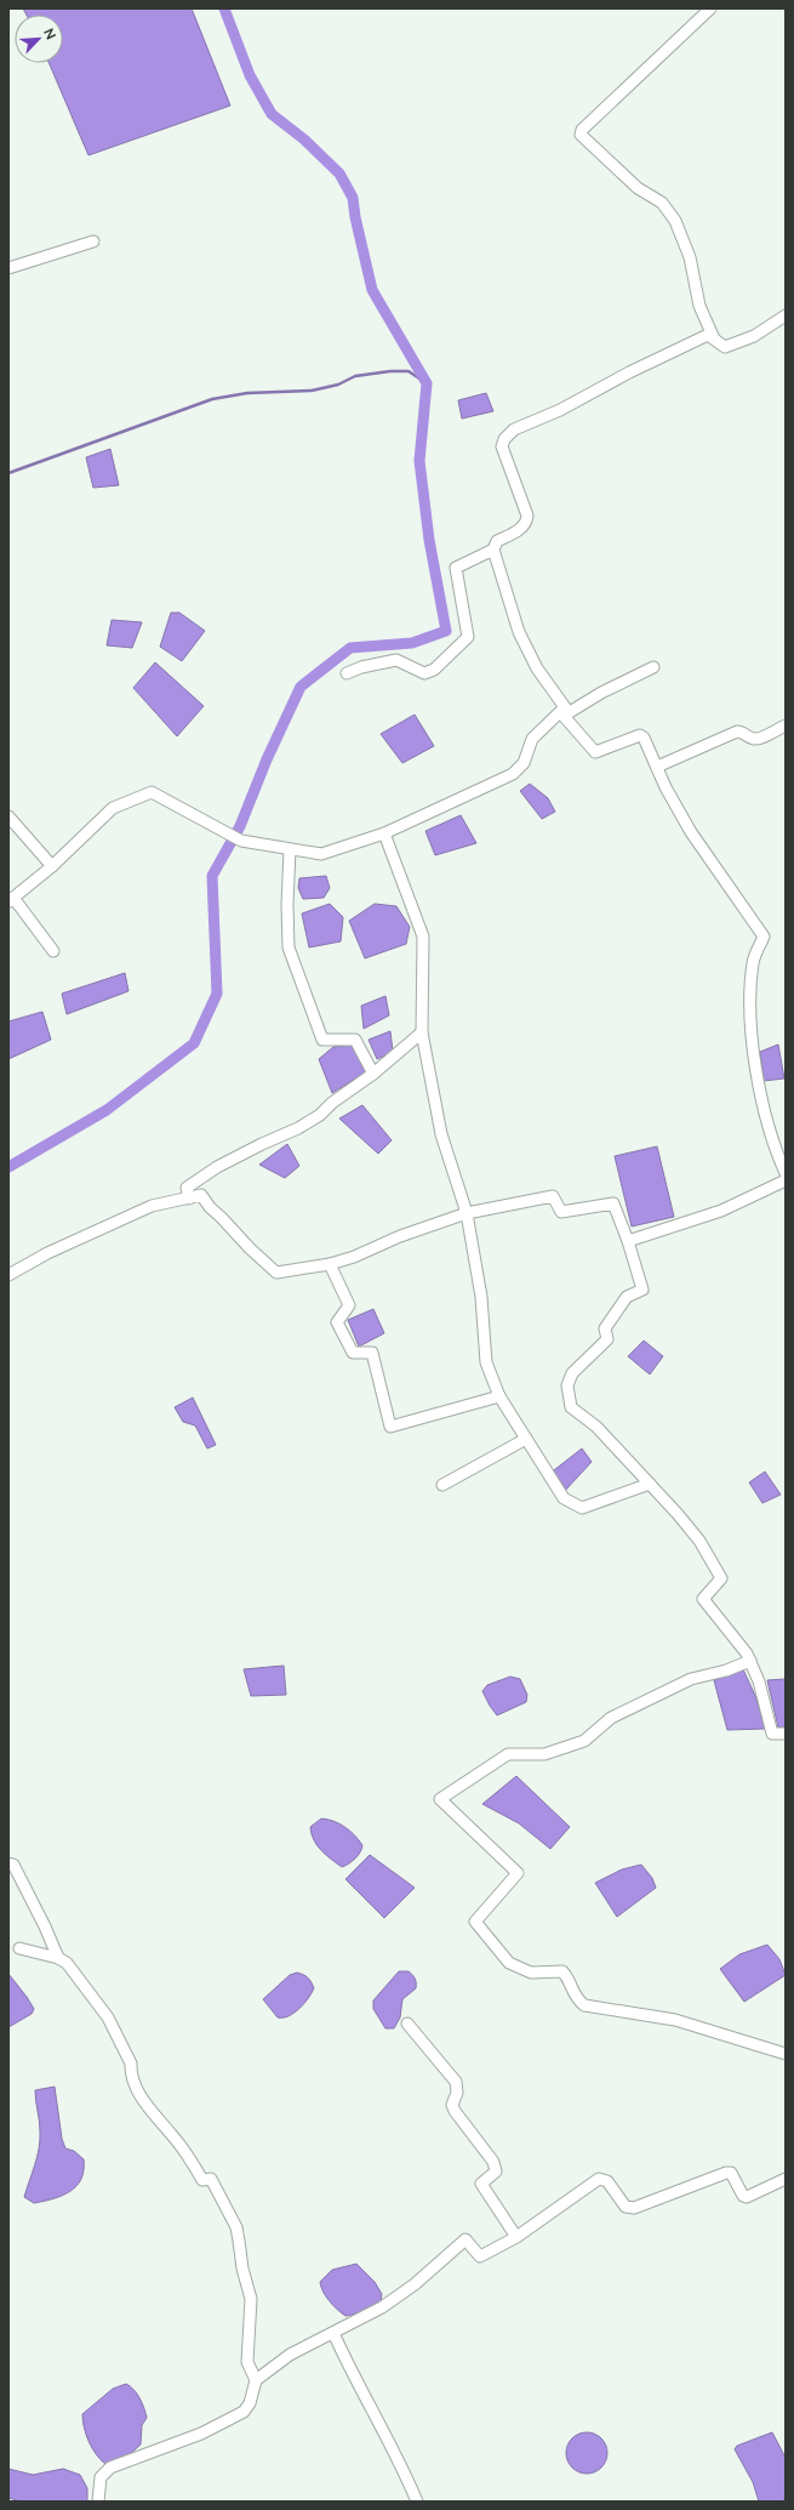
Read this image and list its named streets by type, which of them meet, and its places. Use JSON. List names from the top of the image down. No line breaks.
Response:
{"north":"top right"}
